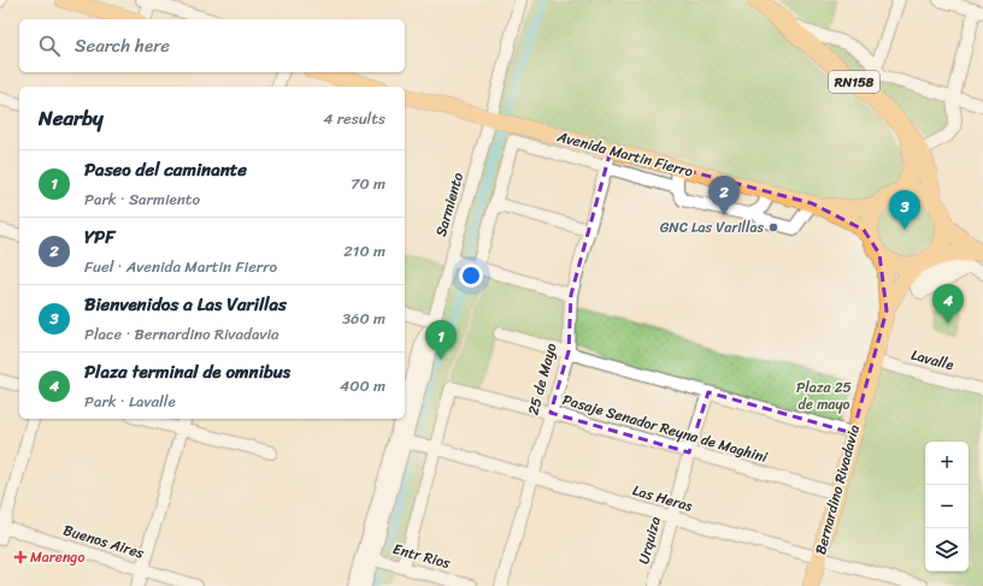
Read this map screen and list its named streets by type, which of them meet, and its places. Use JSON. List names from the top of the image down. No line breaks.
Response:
{"streets":{"highway":["RN158"],"main road":["Avenida Martin Fierro","Bernardino Rivadavia"],"street":["Sarmiento","Lavalle","25 de Mayo","Pasaje Senador Reyna de Maghini","Las Heras","Urquiza","Buenos Aires","Entr Rios"]},"crossings":[["RN158","Avenida Martin Fierro"],["RN158","Bernardino Rivadavia"],["Avenida Martin Fierro","Sarmiento"],["Avenida Martin Fierro","25 de Mayo"],["Avenida Martin Fierro","Bernardino Rivadavia"],["Sarmiento","Las Heras"],["Sarmiento","Entr Rios"],["Lavalle","Bernardino Rivadavia"],["25 de Mayo","Pasaje Senador Reyna de Maghini"],["25 de Mayo","Las Heras"],["Pasaje Senador Reyna de Maghini","Bernardino Rivadavia"],["Pasaje Senador Reyna de Maghini","Las Heras"],["Pasaje Senador Reyna de Maghini","Urquiza"],["Bernardino Rivadavia","Las Heras"],["Las Heras","Urquiza"]],"parks":["Plaza 25 de mayo"],"places":{"other":["GNC Las Varillas"],"health":["Marengo"]},"page":{"search":"Search here","heading":["Nearby","4 results"],"list":[{"mark":"1","name":"Paseo del caminante","note":"Park · Sarmiento","value":"70 m"},{"mark":"2","name":"YPF","note":"Fuel · Avenida Martin Fierro","value":"210 m"},{"mark":"3","name":"Bienvenidos a Las Varillas","note":"Place · Bernardino Rivadavia","value":"360 m"},{"mark":"4","name":"Plaza terminal de omnibus","note":"Park · Lavalle","value":"400 m"}],"pins":["2","3","4","1"],"map_buttons":["+","−"]}}
